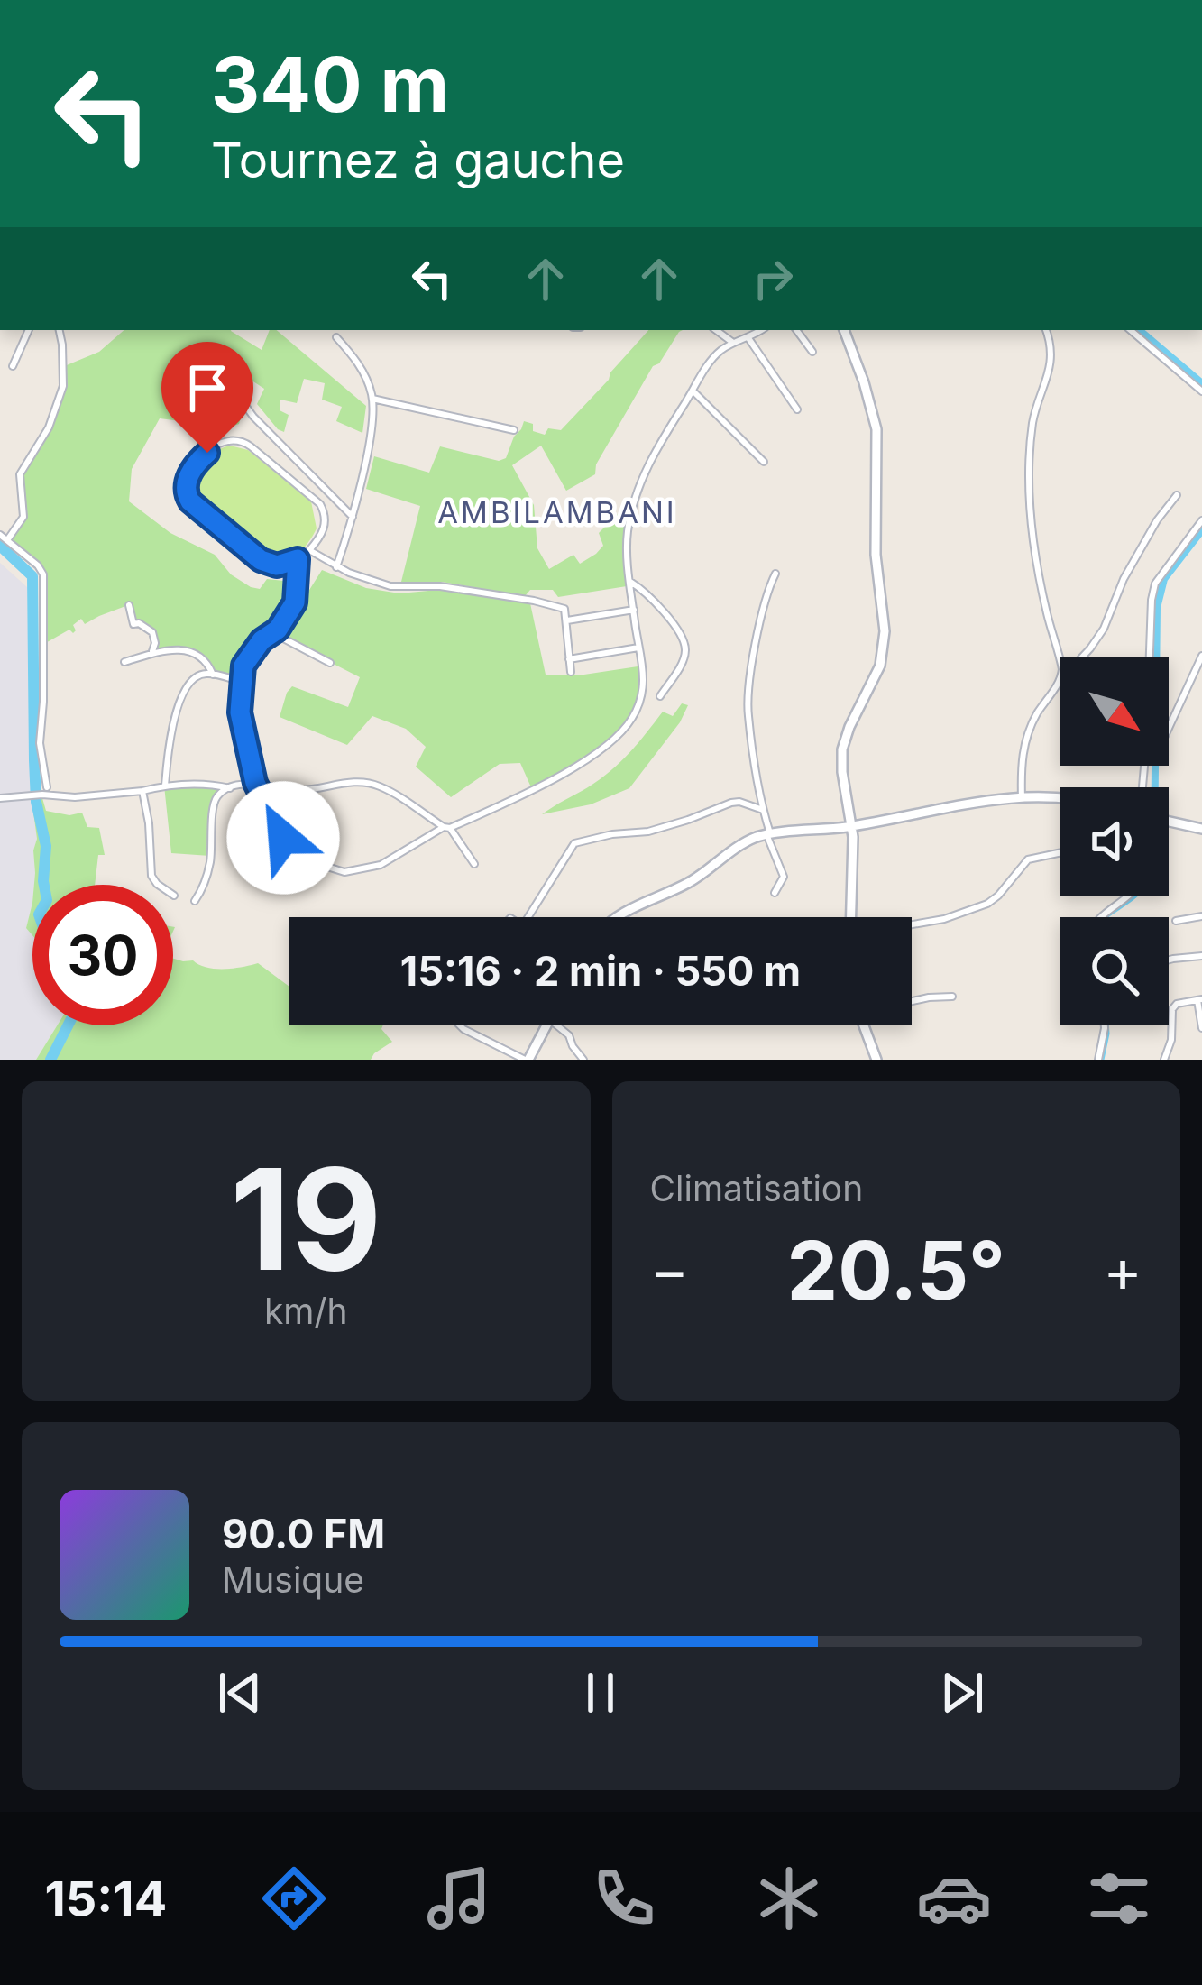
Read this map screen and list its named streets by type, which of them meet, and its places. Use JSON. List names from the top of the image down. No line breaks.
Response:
{"districts":["AMBILAMBANI"],"north":"bottom right","page":{"turn":["340 m","Tournez à gauche"],"limit":"30","trip":"15:16 · 2 min · 550 m","tile":[["19","km/h"],"Climatisation"],"heat":["−","20.5°","+"],"song":["90.0 FM","Musique"],"tabs":"15:14"}}
